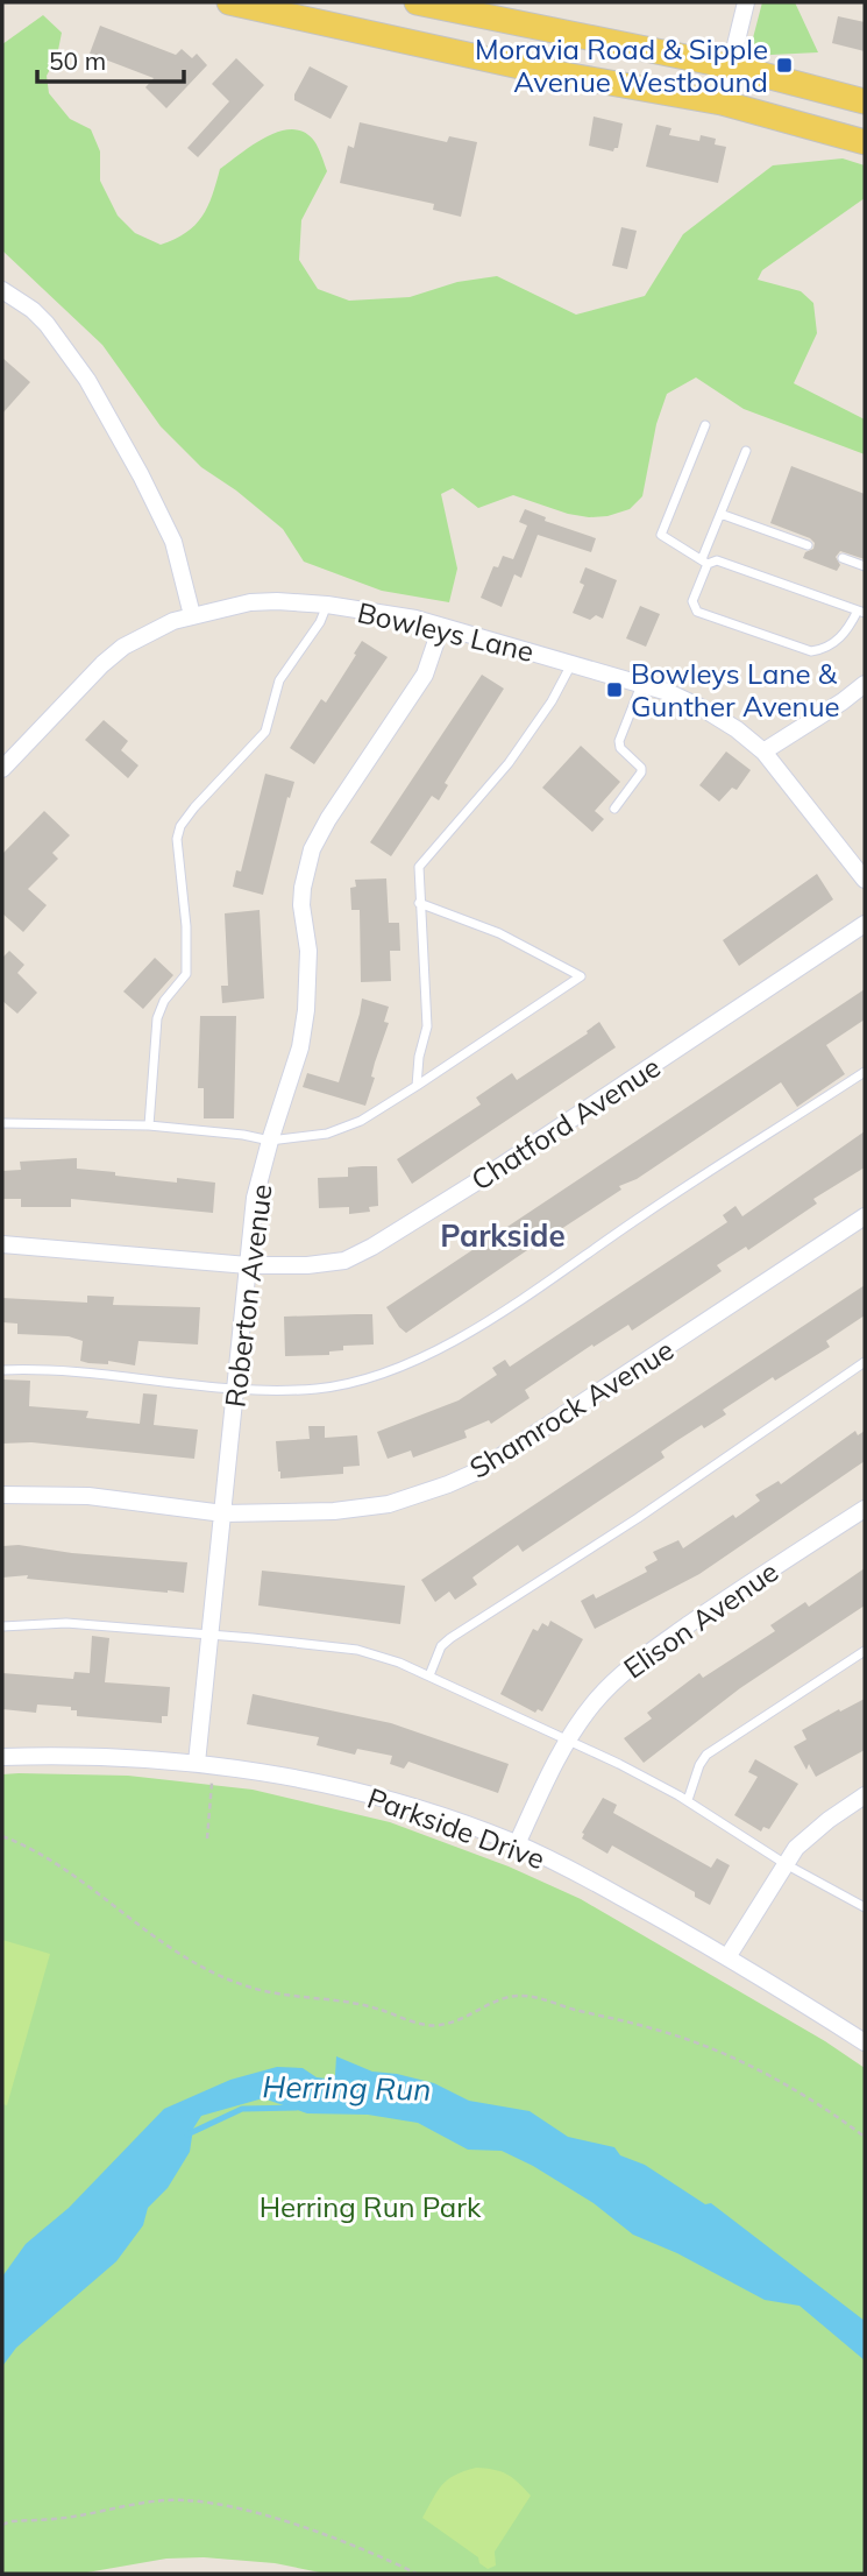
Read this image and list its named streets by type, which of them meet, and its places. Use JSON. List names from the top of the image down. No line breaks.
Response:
{"streets":{"street":["Bowleys Lane","Chatford Avenue","Roberton Avenue","Shamrock Avenue","Elison Avenue","Parkside Drive"]},"crossings":[["Bowleys Lane","Roberton Avenue"],["Chatford Avenue","Roberton Avenue"],["Roberton Avenue","Shamrock Avenue"],["Roberton Avenue","Parkside Drive"],["Elison Avenue","Parkside Drive"]],"districts":["Parkside"],"water":["Herring Run"],"parks":["Herring Run Park"],"places":{"transit":["Moravia Road & Sipple Avenue Westbound","Bowleys Lane & Gunther Avenue"]},"scale_bar":"50 m"}
